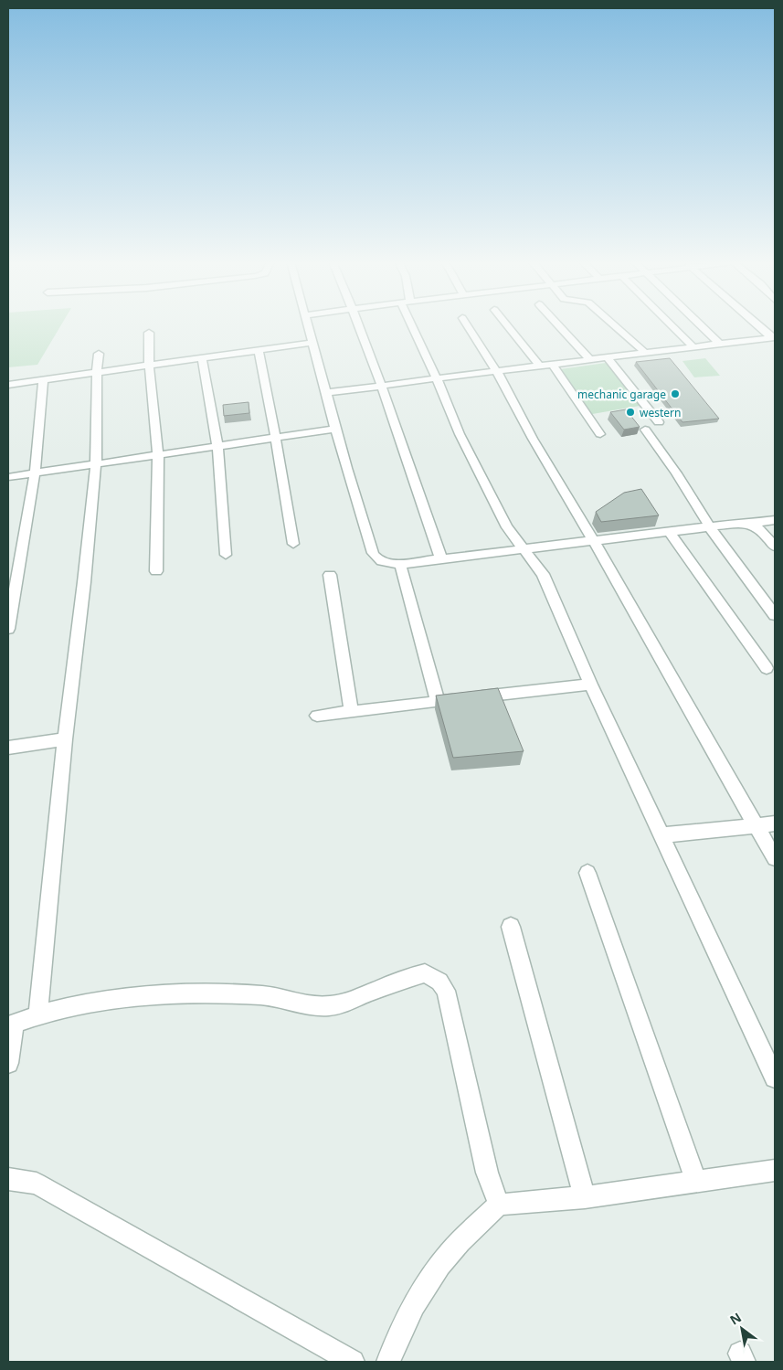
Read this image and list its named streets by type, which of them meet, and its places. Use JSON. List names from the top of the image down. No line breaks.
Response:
{"places":["mechanic garage","western"],"north":"top left"}
